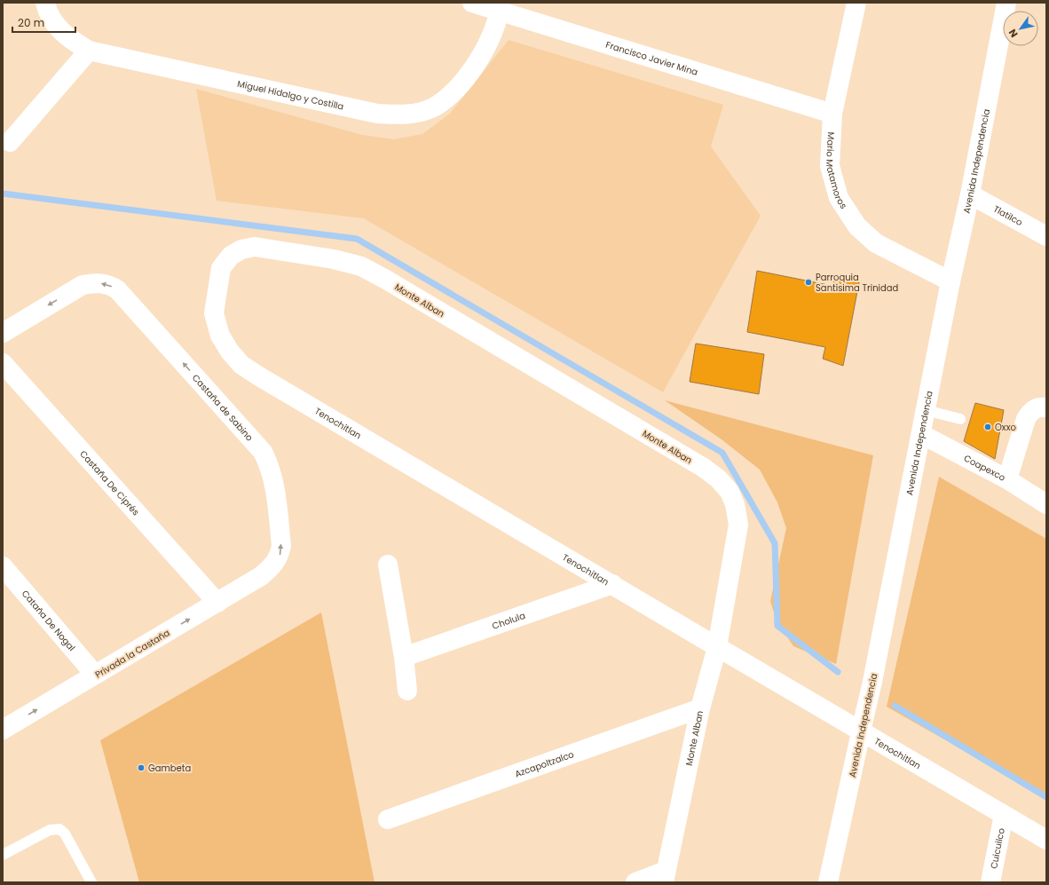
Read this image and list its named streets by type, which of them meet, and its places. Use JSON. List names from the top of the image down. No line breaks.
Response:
{"streets":{"street":["Francisco Javier Mina","Miguel Hidalgo y Costilla","Avenida Independencia","Mario Matamoros","Tlatilco","Monte Alban","Castaña de Sabino","Tenochitlan","Coapexco","Castaña De Ciprés","Cataña De Nogal","Cholula","Privada la Castaña","Azcapoltzalco","Cuicuilco"]},"crossings":[["Francisco Javier Mina","Miguel Hidalgo y Costilla"],["Francisco Javier Mina","Mario Matamoros"],["Avenida Independencia","Mario Matamoros"],["Avenida Independencia","Tlatilco"],["Avenida Independencia","Tenochitlan"],["Avenida Independencia","Coapexco"],["Monte Alban","Tenochitlan"],["Monte Alban","Azcapoltzalco"],["Castaña de Sabino","Privada la Castaña"],["Tenochitlan","Cholula"],["Tenochitlan","Cuicuilco"],["Castaña De Ciprés","Privada la Castaña"],["Cataña De Nogal","Privada la Castaña"]],"one_way":["Privada la Castaña"],"places":["Parroquia Santísima Trinidad","Oxxo","Gambeta"],"scale_bar":"20 m","north":"bottom left"}
